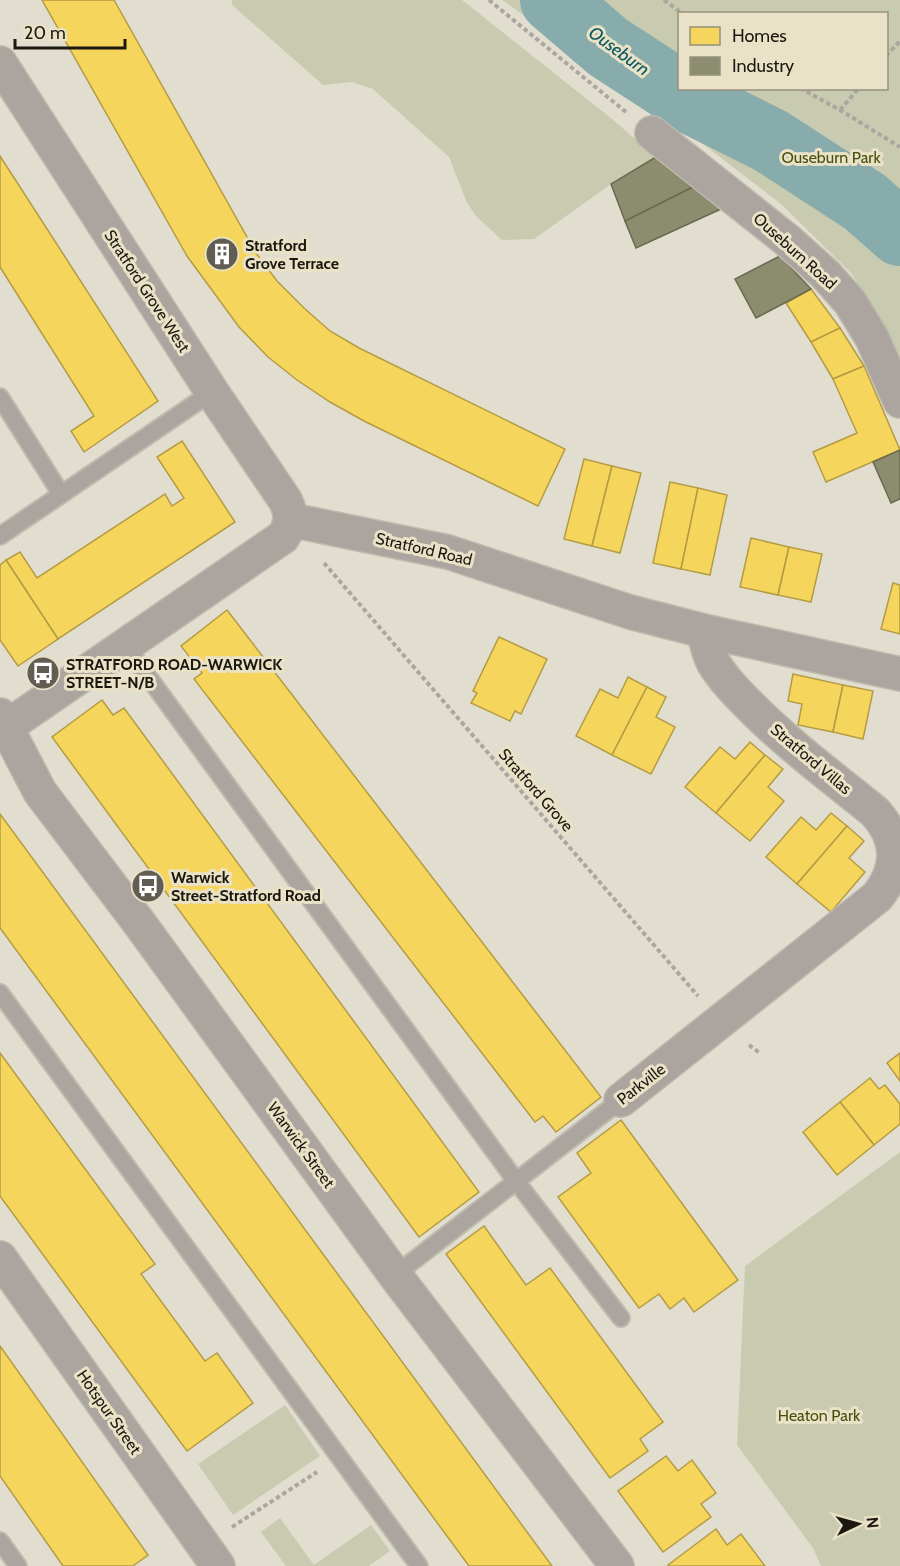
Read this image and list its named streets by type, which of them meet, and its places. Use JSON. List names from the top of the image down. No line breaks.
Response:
{"streets":{"street":["Ouseburn Road","Stratford Grove West","Stratford Road","Stratford Villas","Parkville","Warwick Street","Hotspur Street"],"path":["Stratford Grove"]},"crossings":[["Stratford Grove West","Stratford Road"],["Stratford Road","Stratford Villas"],["Stratford Road","Stratford Grove"],["Stratford Villas","Parkville"],["Stratford Grove","Parkville"],["Parkville","Warwick Street"]],"water":["Ouseburn"],"parks":["Ouseburn Park","Heaton Park"],"places":{"building":["Stratford Grove Terrace"],"bus stop":["STRATFORD ROAD-WARWICK STREET-N/B","Warwick Street-Stratford Road"]},"legend":["Homes","Industry"],"scale_bar":"20 m","north":"right"}
